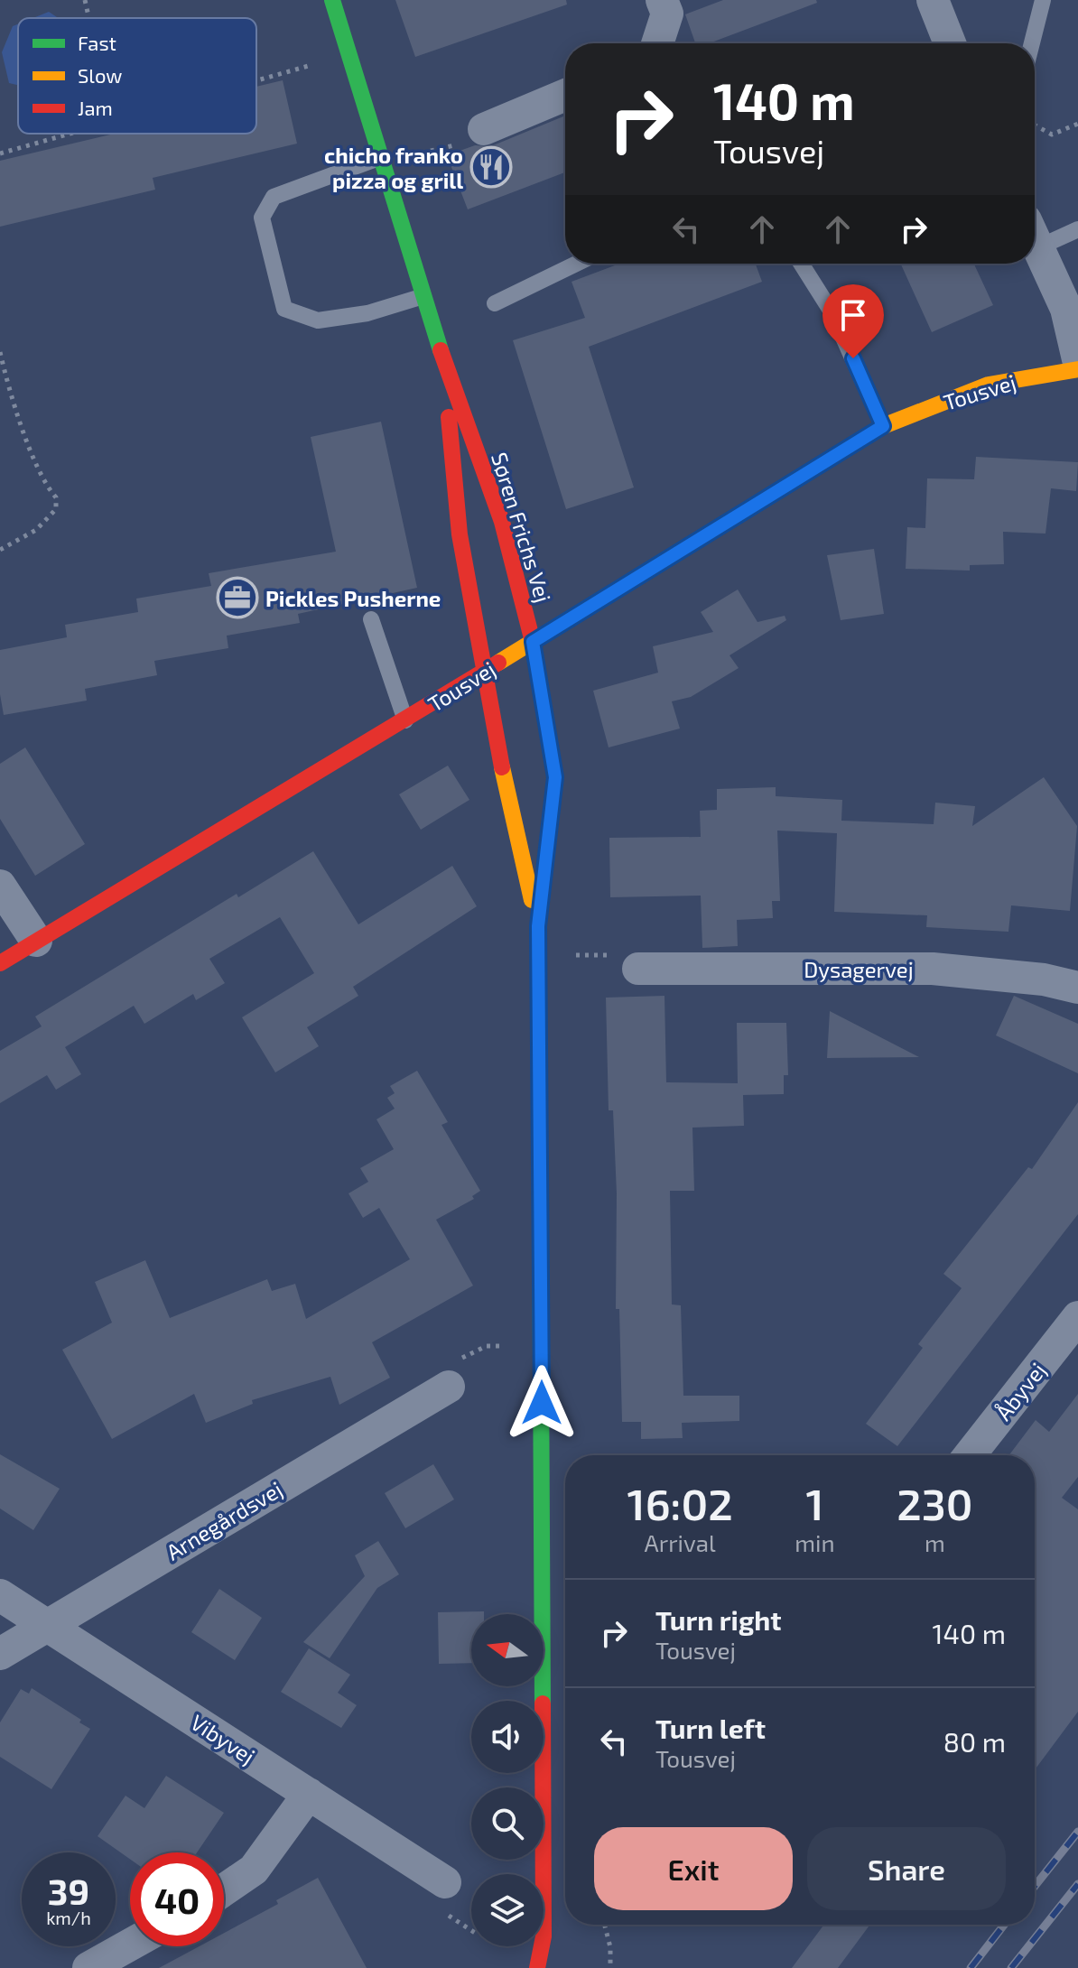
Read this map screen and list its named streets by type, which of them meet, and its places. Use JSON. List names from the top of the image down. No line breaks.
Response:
{"streets":{"street":["Tousvej","Søren Frichs Vej","Dysagervej","Åbyvej","Arnegårdsvej","Vibyvej"]},"crossings":[["Tousvej","Søren Frichs Vej"],["Arnegårdsvej","Vibyvej"]],"places":{"restaurant":["chicho franko pizza og grill"],"office":["Pickles Pusherne"]},"legend":["Fast","Slow","Jam"],"north":"left","page":{"turn":["140 m","Tousvej"],"eta":["16:02","Arrival","1","min","230","m"],"list":[{"name":"Turn right","note":"Tousvej","value":"140 m"},{"name":"Turn left","note":"Tousvej","value":"80 m"}],"buttons":["Exit","Share"],"speed":"39 km/h","limit":"40"}}
